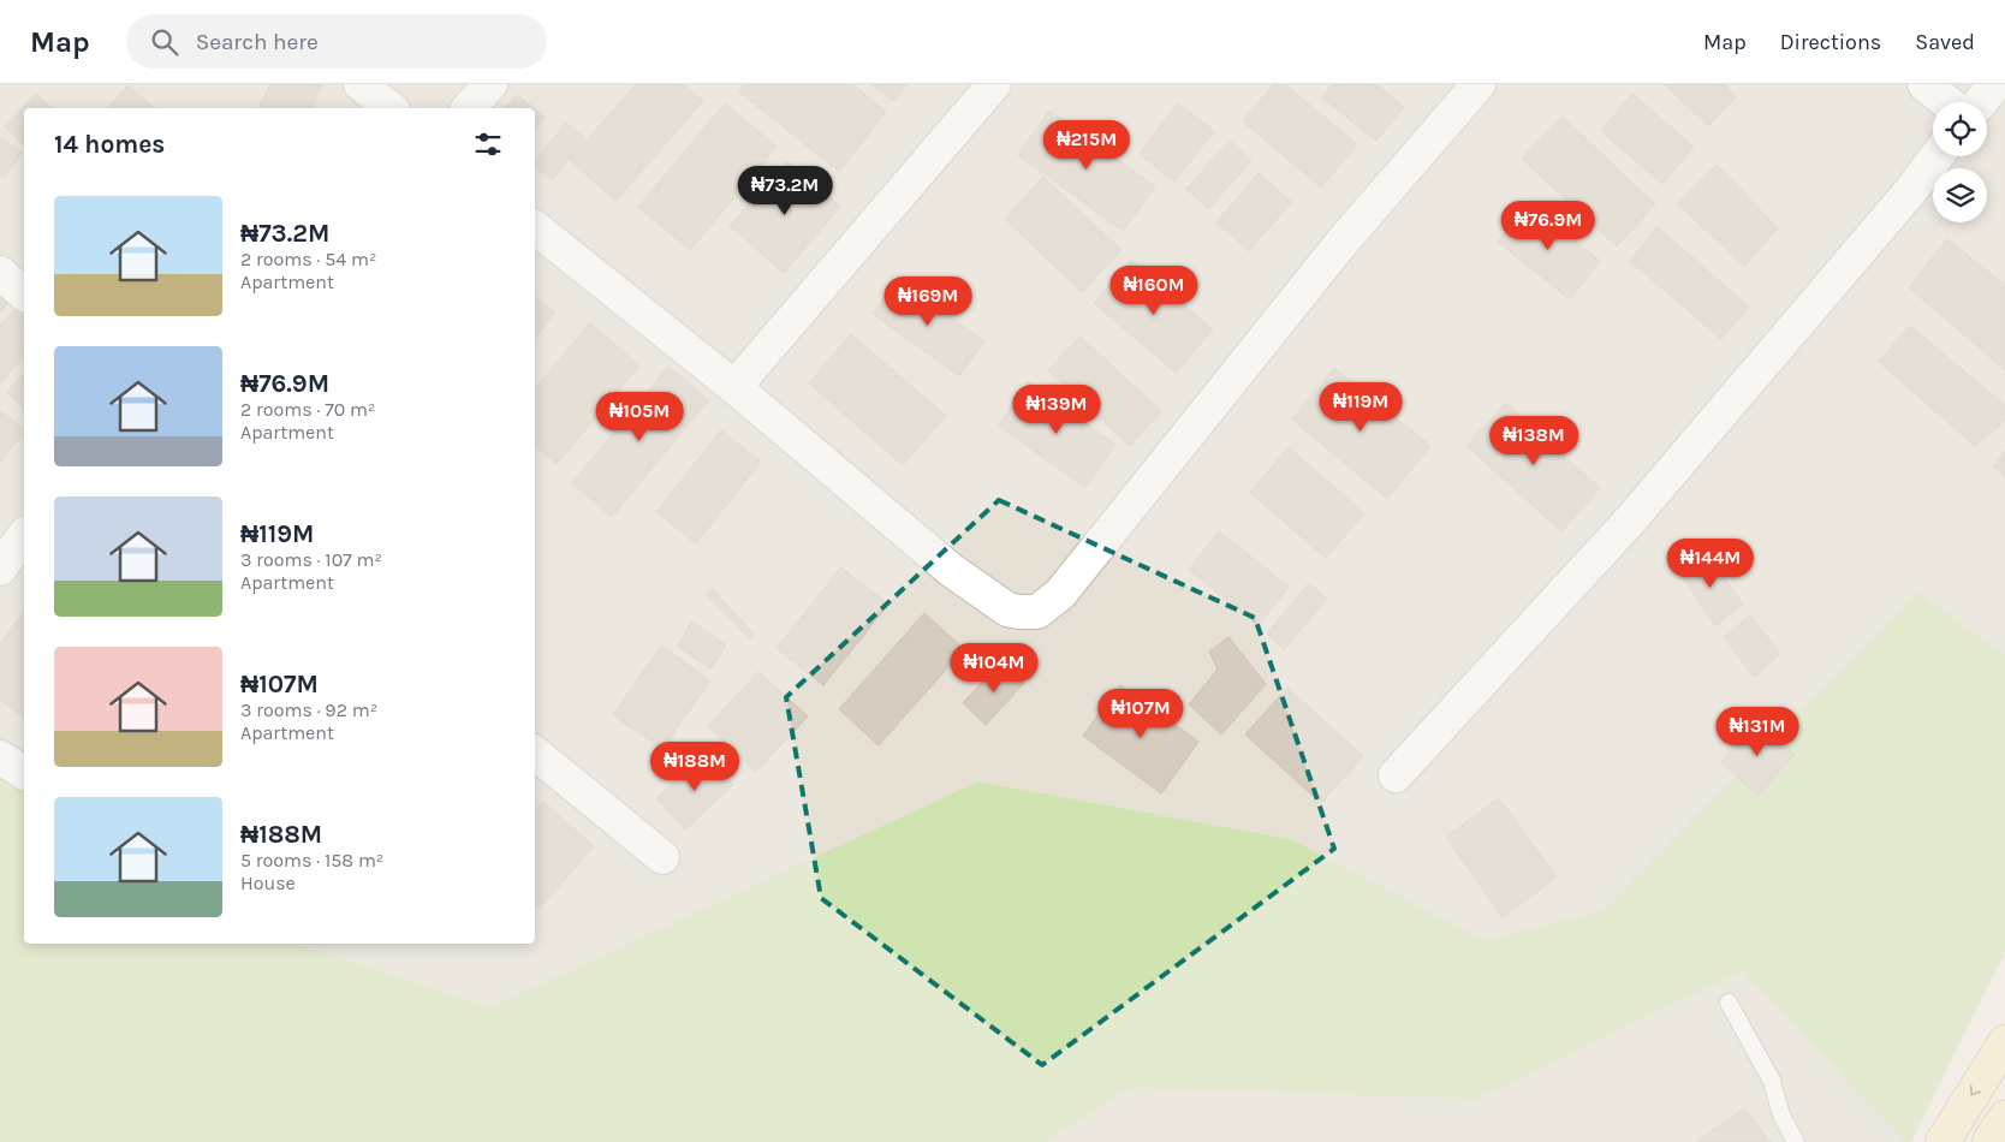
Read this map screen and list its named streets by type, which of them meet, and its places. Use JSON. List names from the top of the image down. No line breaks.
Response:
{"page":{"header":"Map","search":"Search here","nav":["Map","Directions","Saved"],"heading":"14 homes","price":["₦215M","₦73.2M","₦76.9M","₦160M","₦169M","₦119M","₦139M","₦105M","₦138M","₦144M","₦104M","₦107M","₦131M","₦188M"],"list":[{"name":"₦73.2M","note":"2 rooms · 54 m² · Apartment"},{"name":"₦76.9M","note":"2 rooms · 70 m² · Apartment"},{"name":"₦119M","note":"3 rooms · 107 m² · Apartment"},{"name":"₦107M","note":"3 rooms · 92 m² · Apartment"},{"name":"₦188M","note":"5 rooms · 158 m² · House"}]}}
